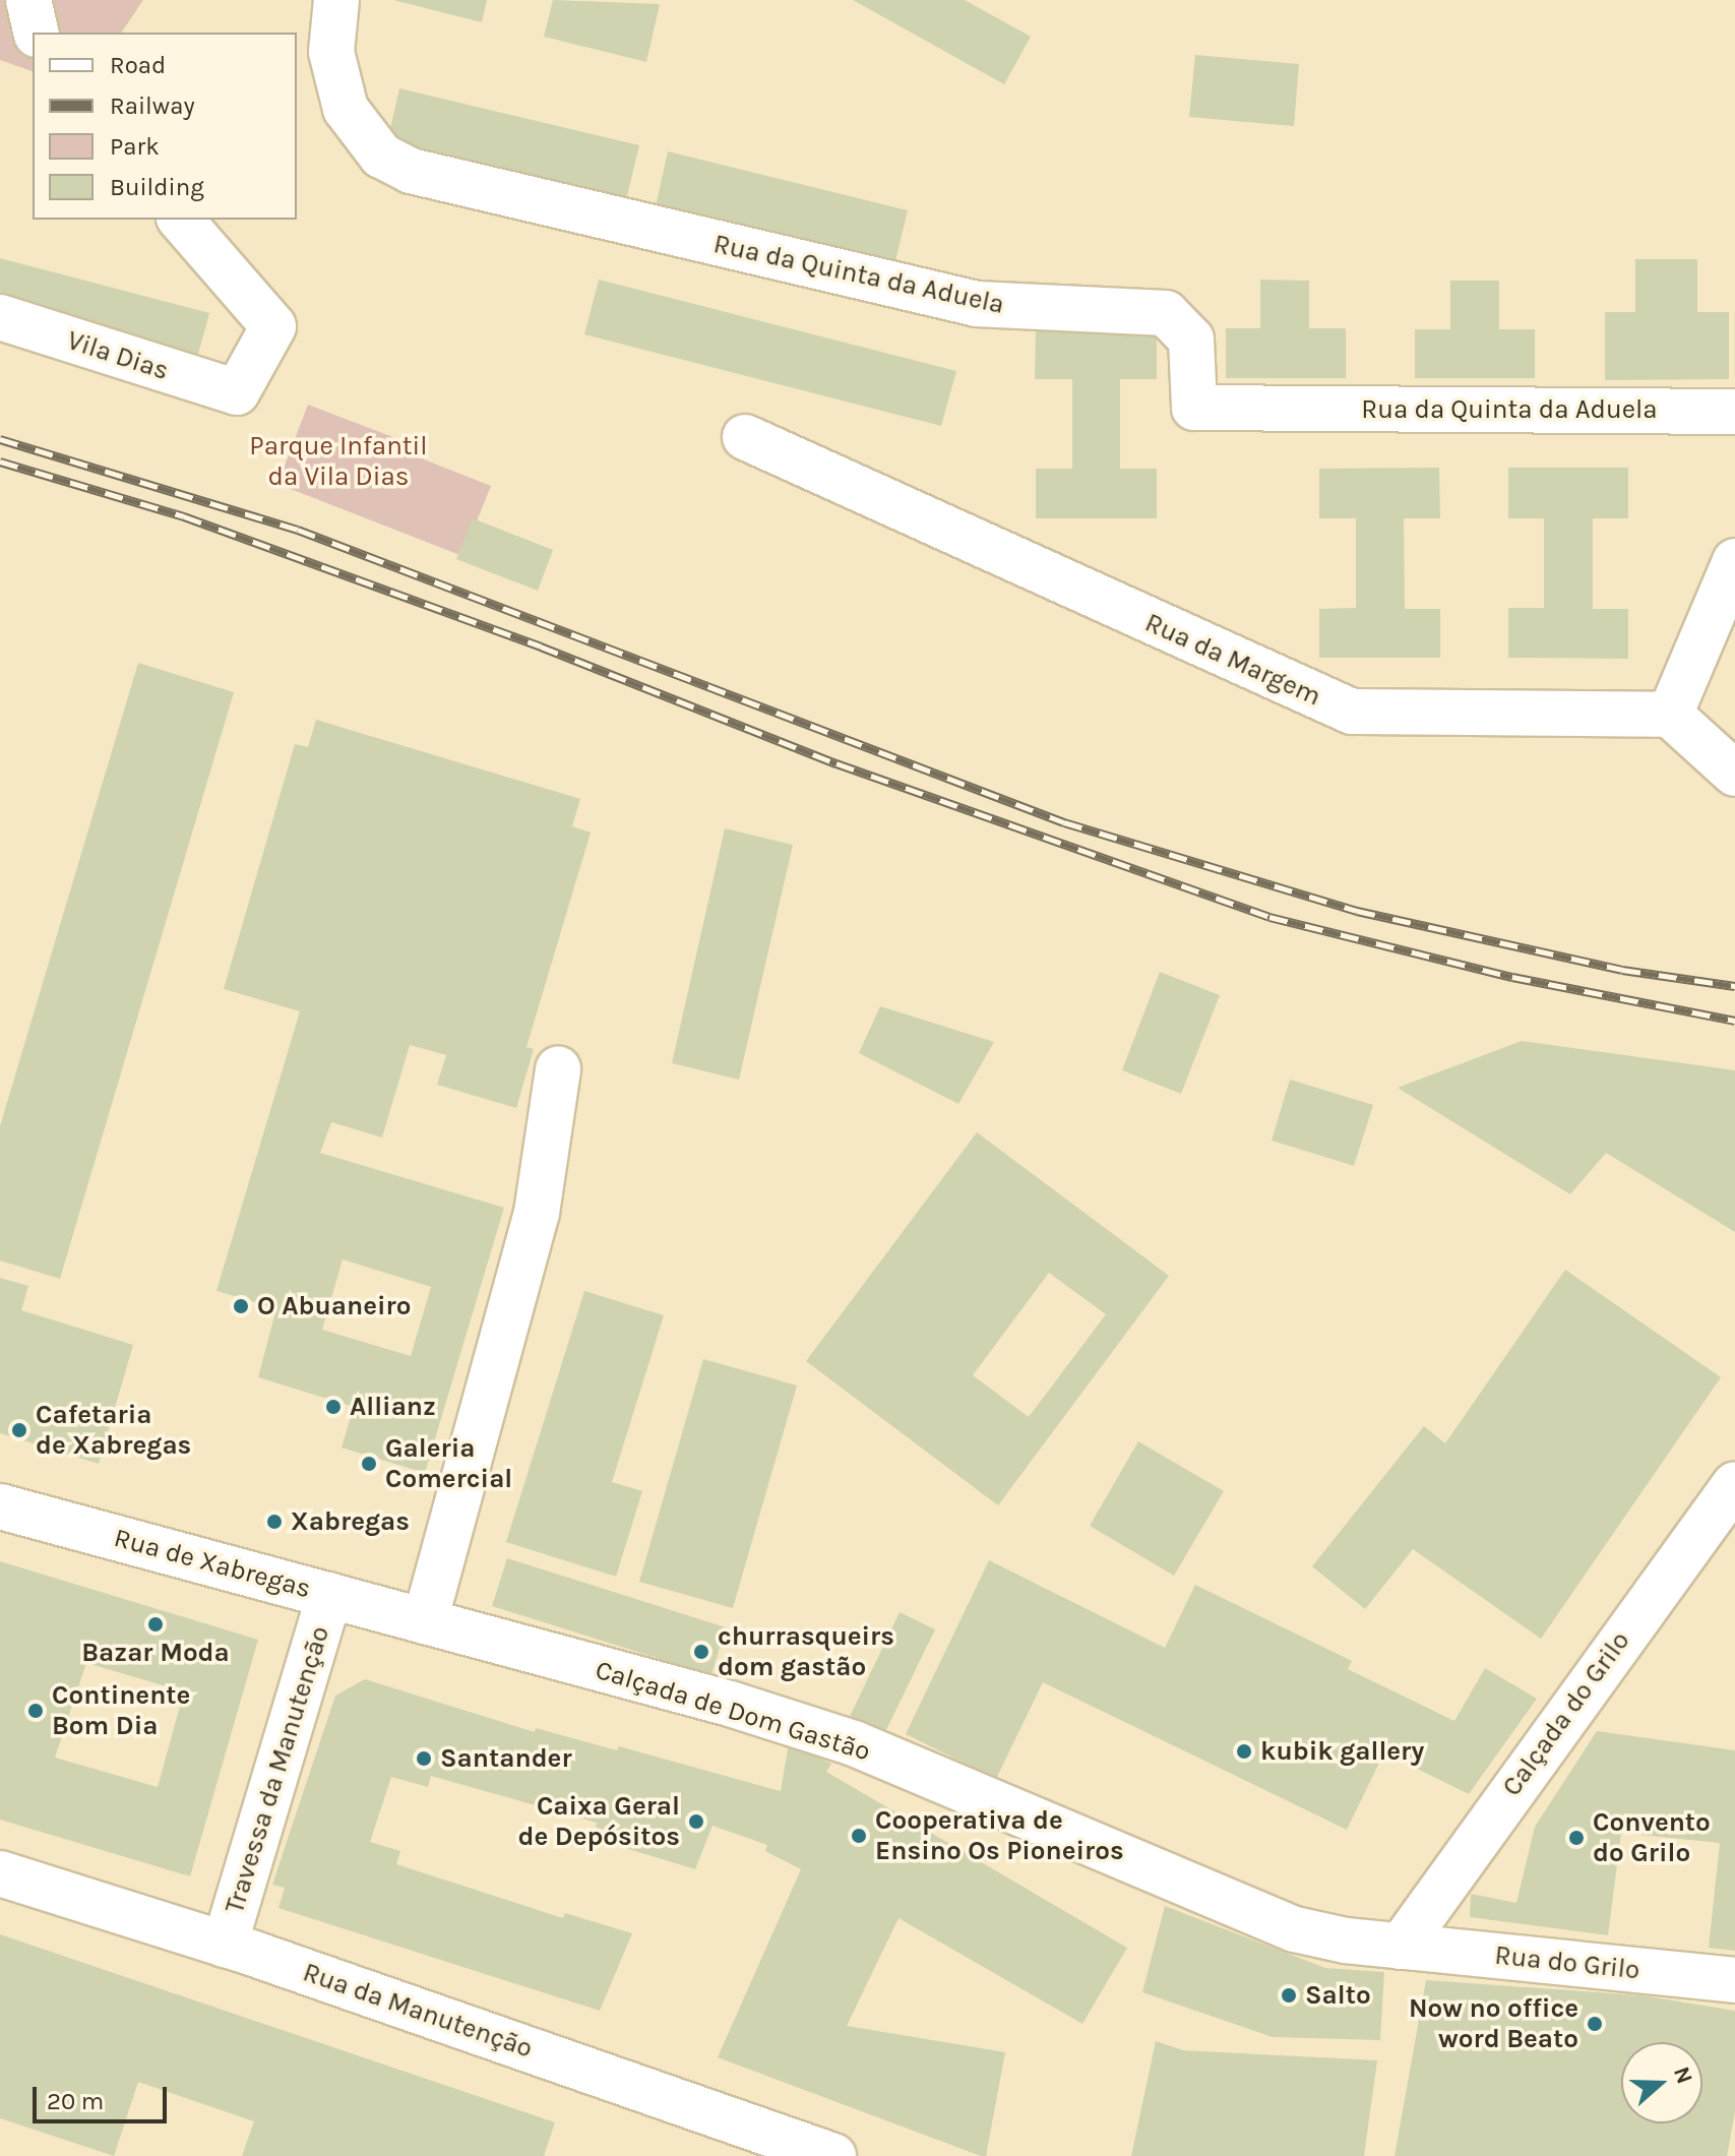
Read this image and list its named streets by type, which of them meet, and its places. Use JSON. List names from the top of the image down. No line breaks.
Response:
{"streets":{"street":["Rua da Quinta da Aduela","Vila Dias","Rua da Margem","Rua de Xabregas","Calçada de Dom Gastão","Calçada do Grilo","Travessa da Manutenção","Rua do Grilo","Rua da Manutenção"]},"crossings":[["Rua de Xabregas","Calçada de Dom Gastão"],["Rua de Xabregas","Travessa da Manutenção"],["Calçada de Dom Gastão","Calçada do Grilo"],["Calçada de Dom Gastão","Rua do Grilo"],["Calçada do Grilo","Rua do Grilo"],["Travessa da Manutenção","Rua da Manutenção"]],"parks":["Parque Infantil da Vila Dias"],"places":["O Abuaneiro","Allianz","Cafetaria de Xabregas","Galeria Comercial","Xabregas","Bazar Moda","churrasqueirs dom gastão","Continente Bom Dia","kubik gallery","Santander","Caixa Geral de Depósitos","Cooperativa de Ensino Os Pioneiros","Convento do Grilo","Salto","Now no office word Beato"],"legend":["Road","Railway","Park","Building"],"scale_bar":"20 m","north":"right"}
